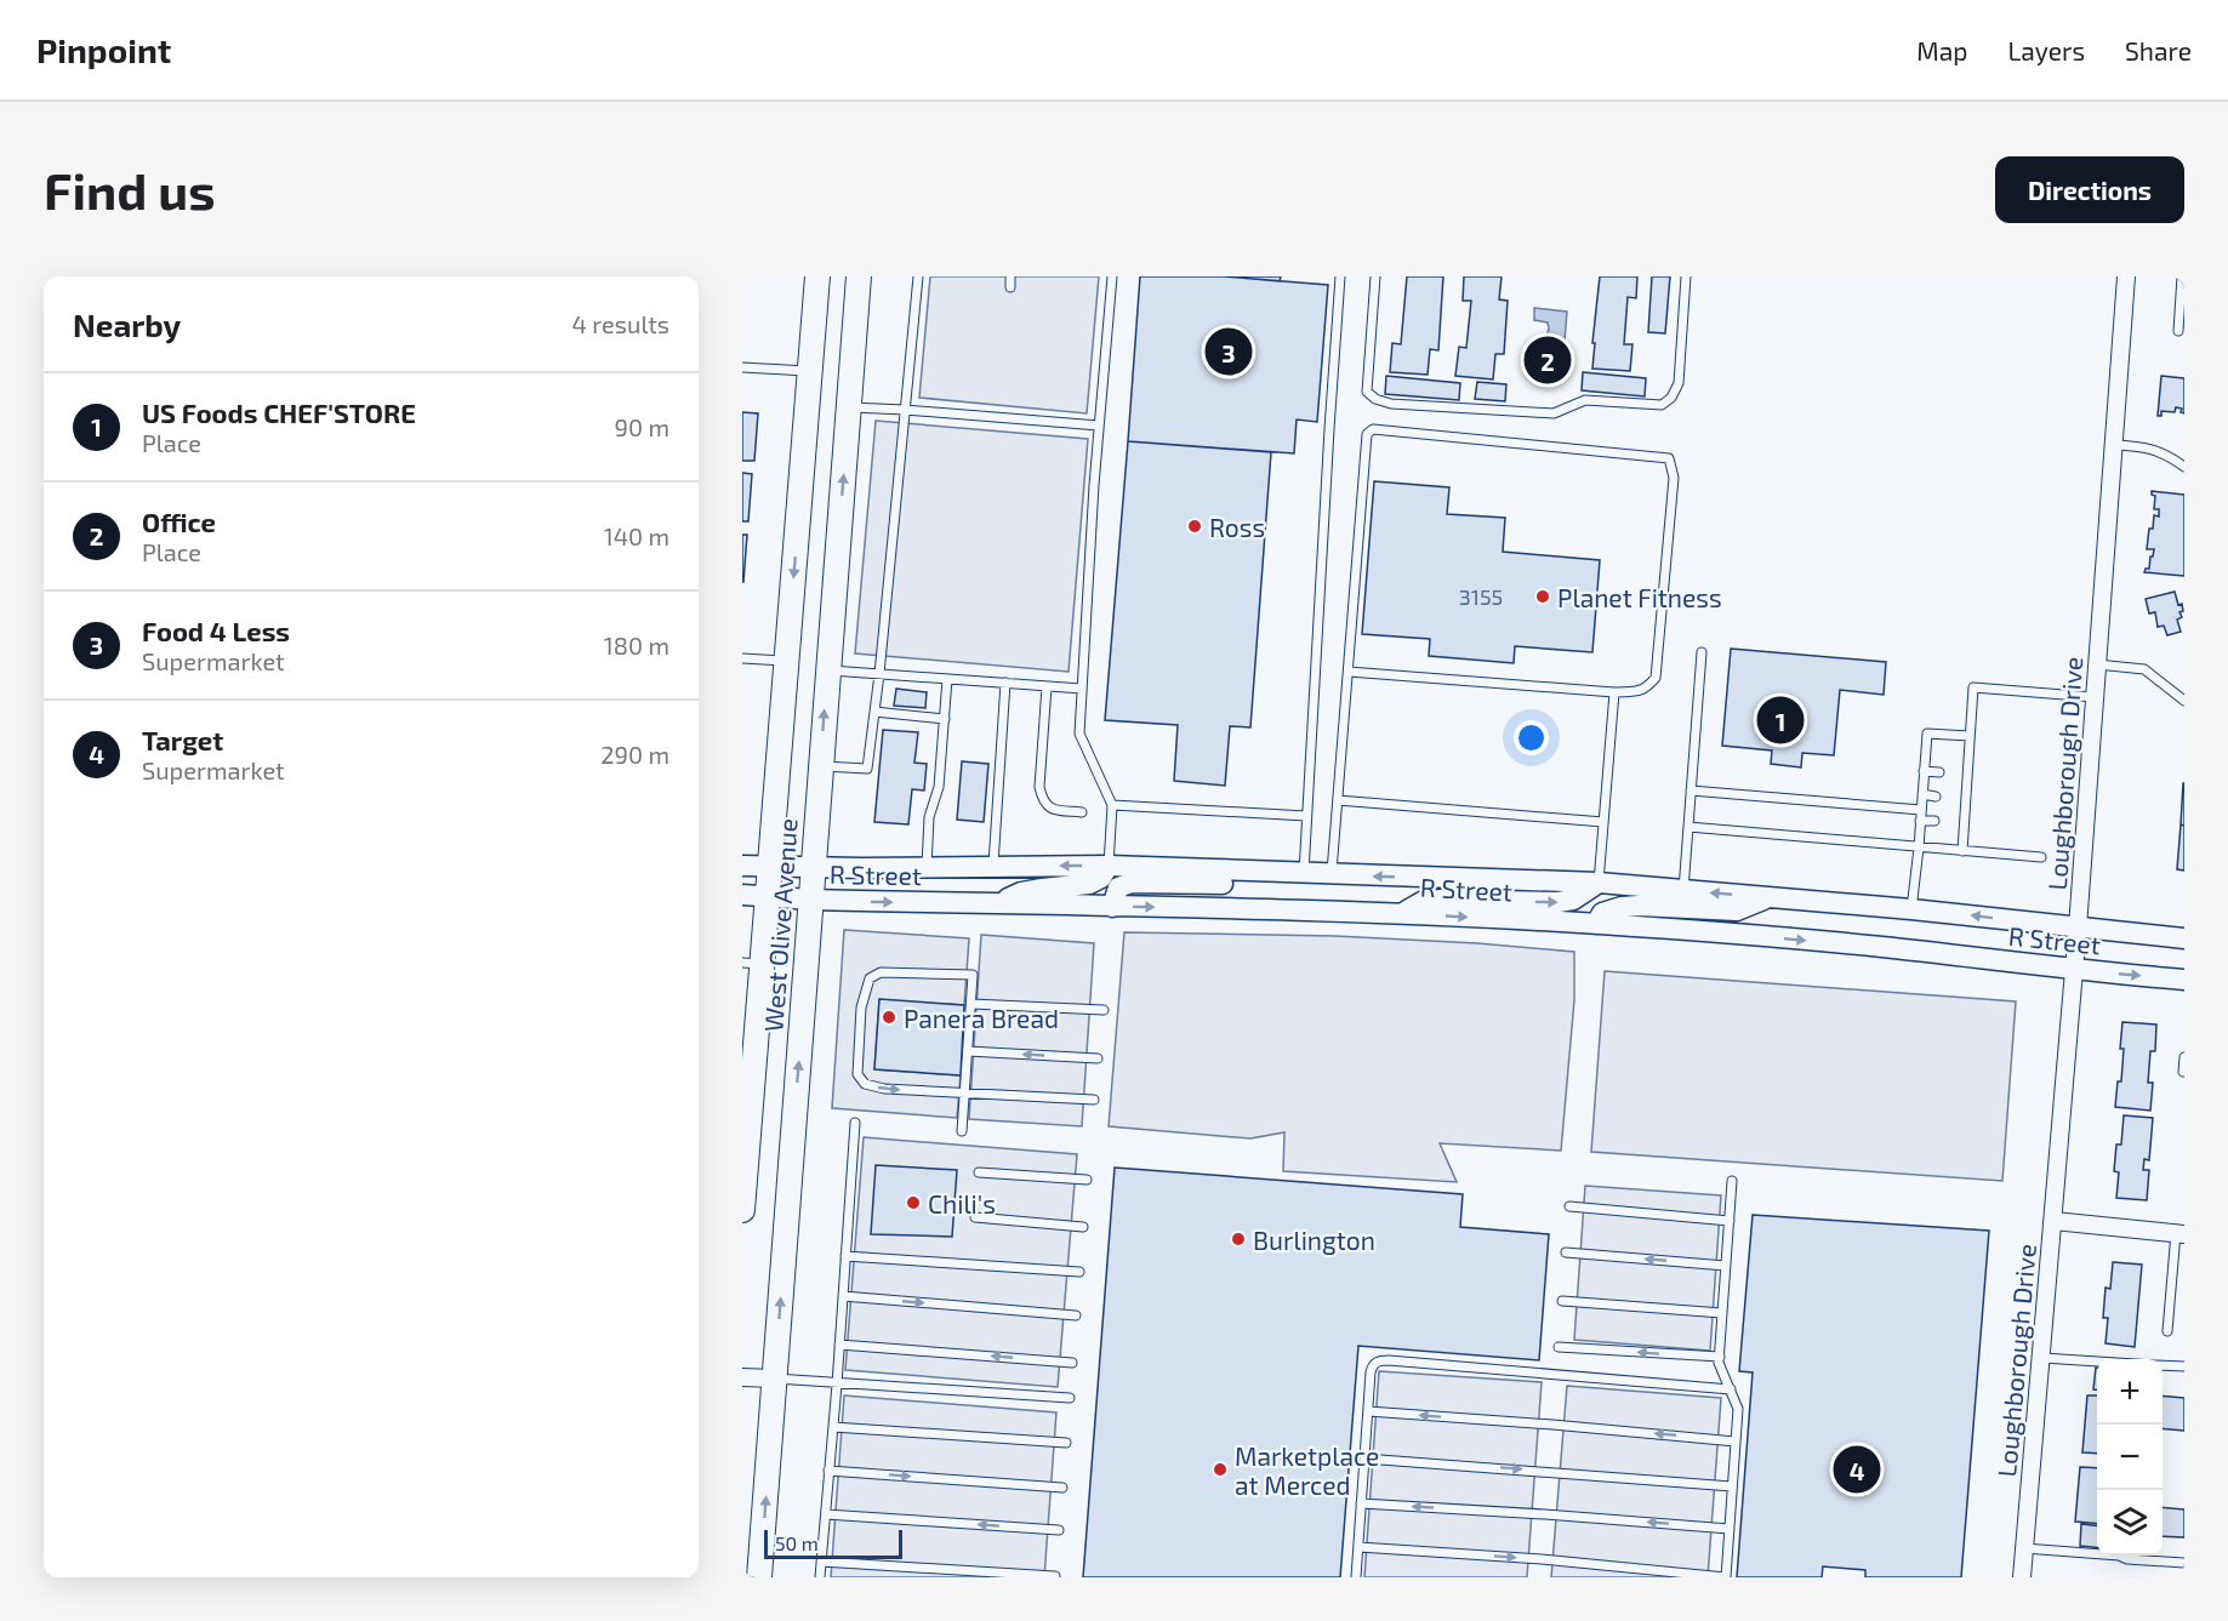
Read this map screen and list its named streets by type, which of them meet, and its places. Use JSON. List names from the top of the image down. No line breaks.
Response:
{"streets":{"main road":["West Olive Avenue"],"street":["Loughborough Drive","R Street"]},"crossings":[["Loughborough Drive","R Street"],["R Street","West Olive Avenue"]],"places":["Ross","Planet Fitness","Panera Bread","Chili's","Burlington","Marketplace at Merced"],"house_numbers":["3155"],"scale_bar":"50 m","page":{"header":"Pinpoint","nav":["Map","Layers","Share"],"buttons":"Directions","title":"Find us","heading":["Nearby","4 results"],"pins":["3","2","1","4"],"list":[{"mark":"1","name":"US Foods CHEF'STORE","note":"Place","value":"90 m"},{"mark":"2","name":"Office","note":"Place","value":"140 m"},{"mark":"3","name":"Food 4 Less","note":"Supermarket","value":"180 m"},{"mark":"4","name":"Target","note":"Supermarket","value":"290 m"}],"map_buttons":["+","−"],"scale":"50 m"}}
